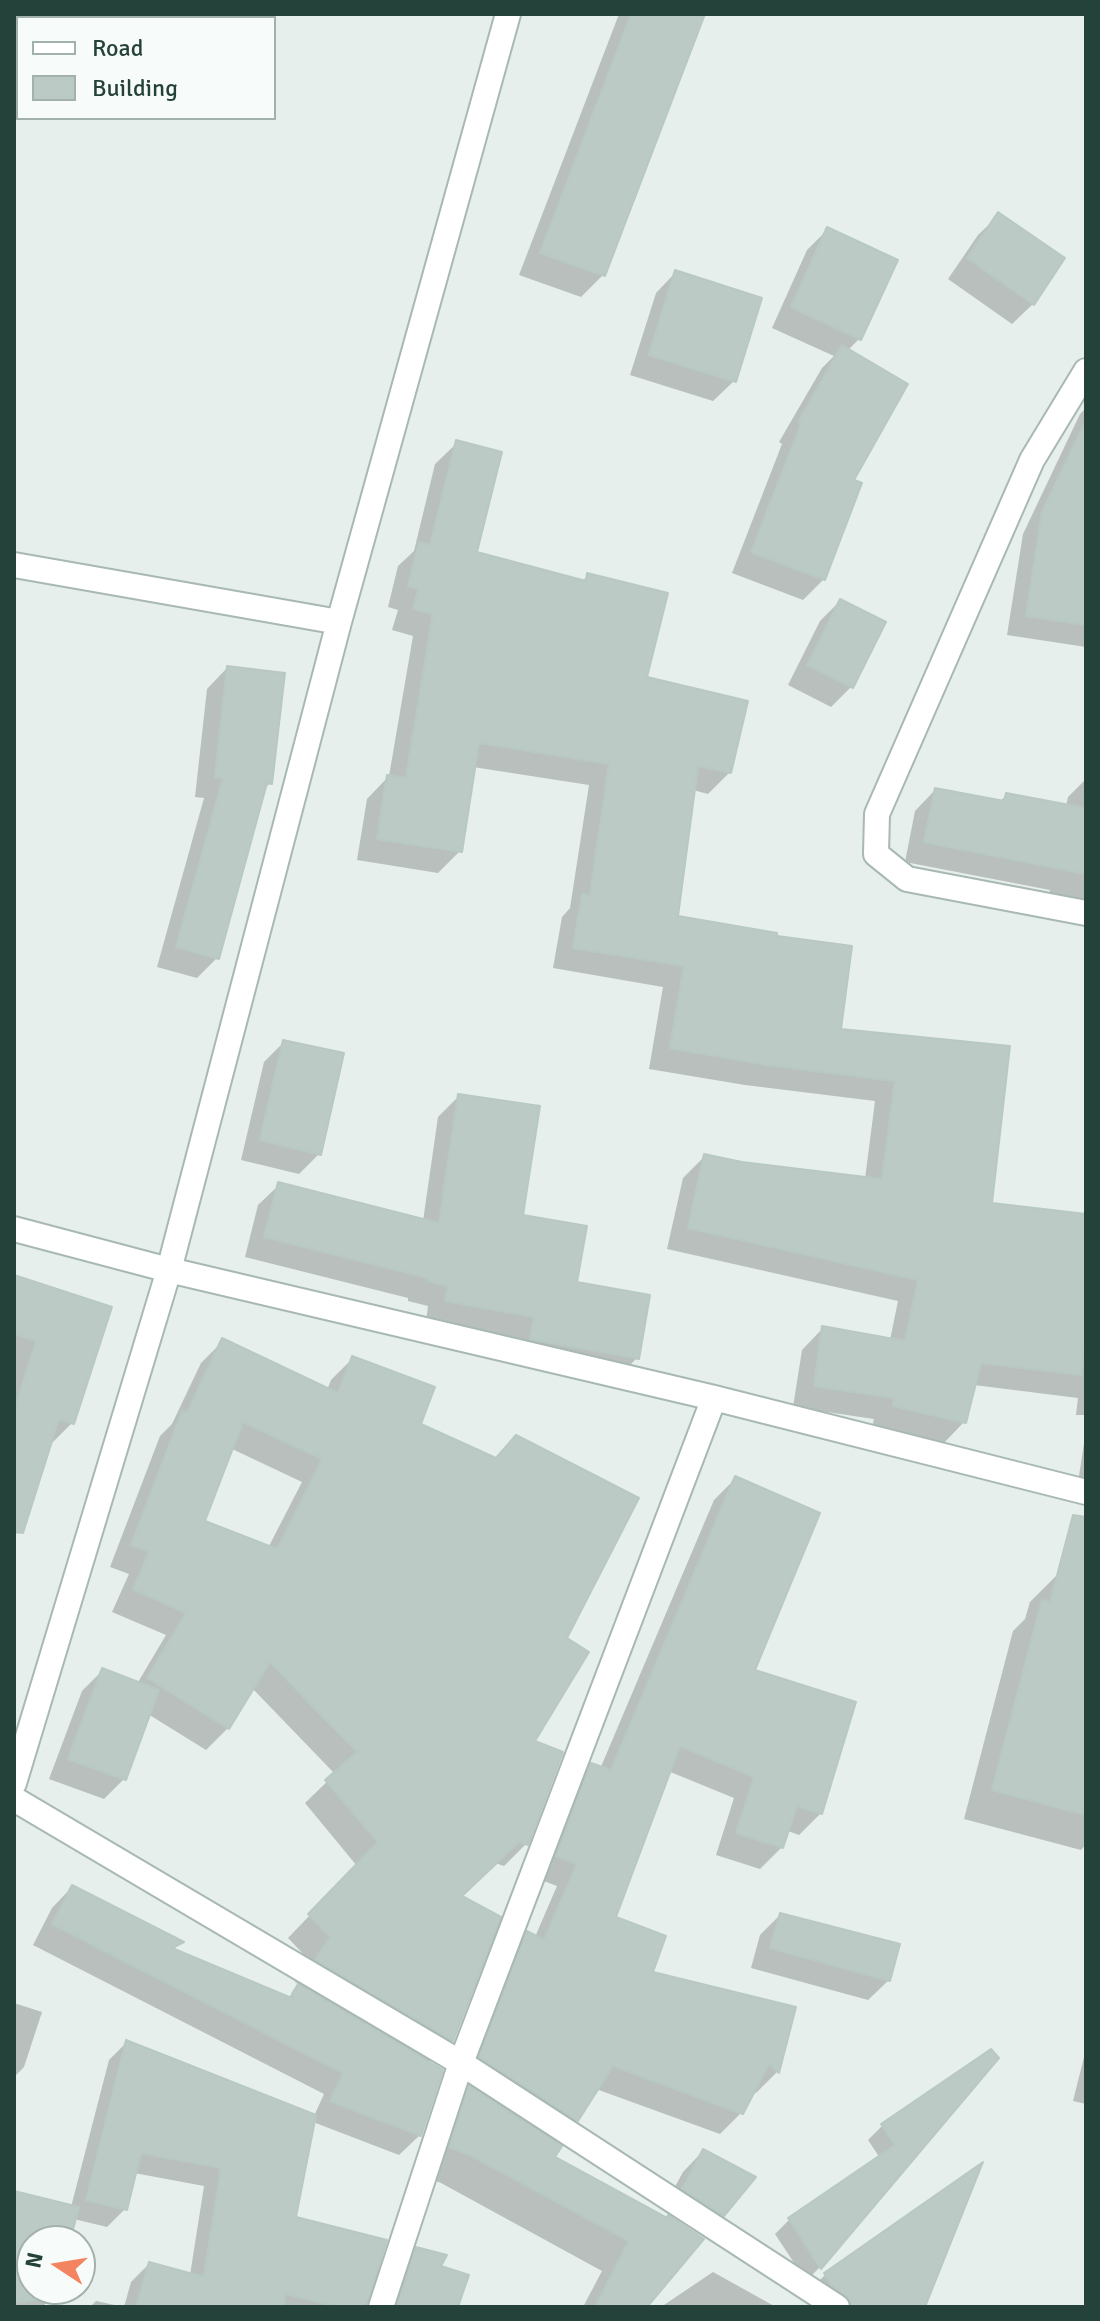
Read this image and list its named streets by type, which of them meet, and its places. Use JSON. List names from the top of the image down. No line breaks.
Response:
{"legend":["Road","Building"],"north":"left"}
